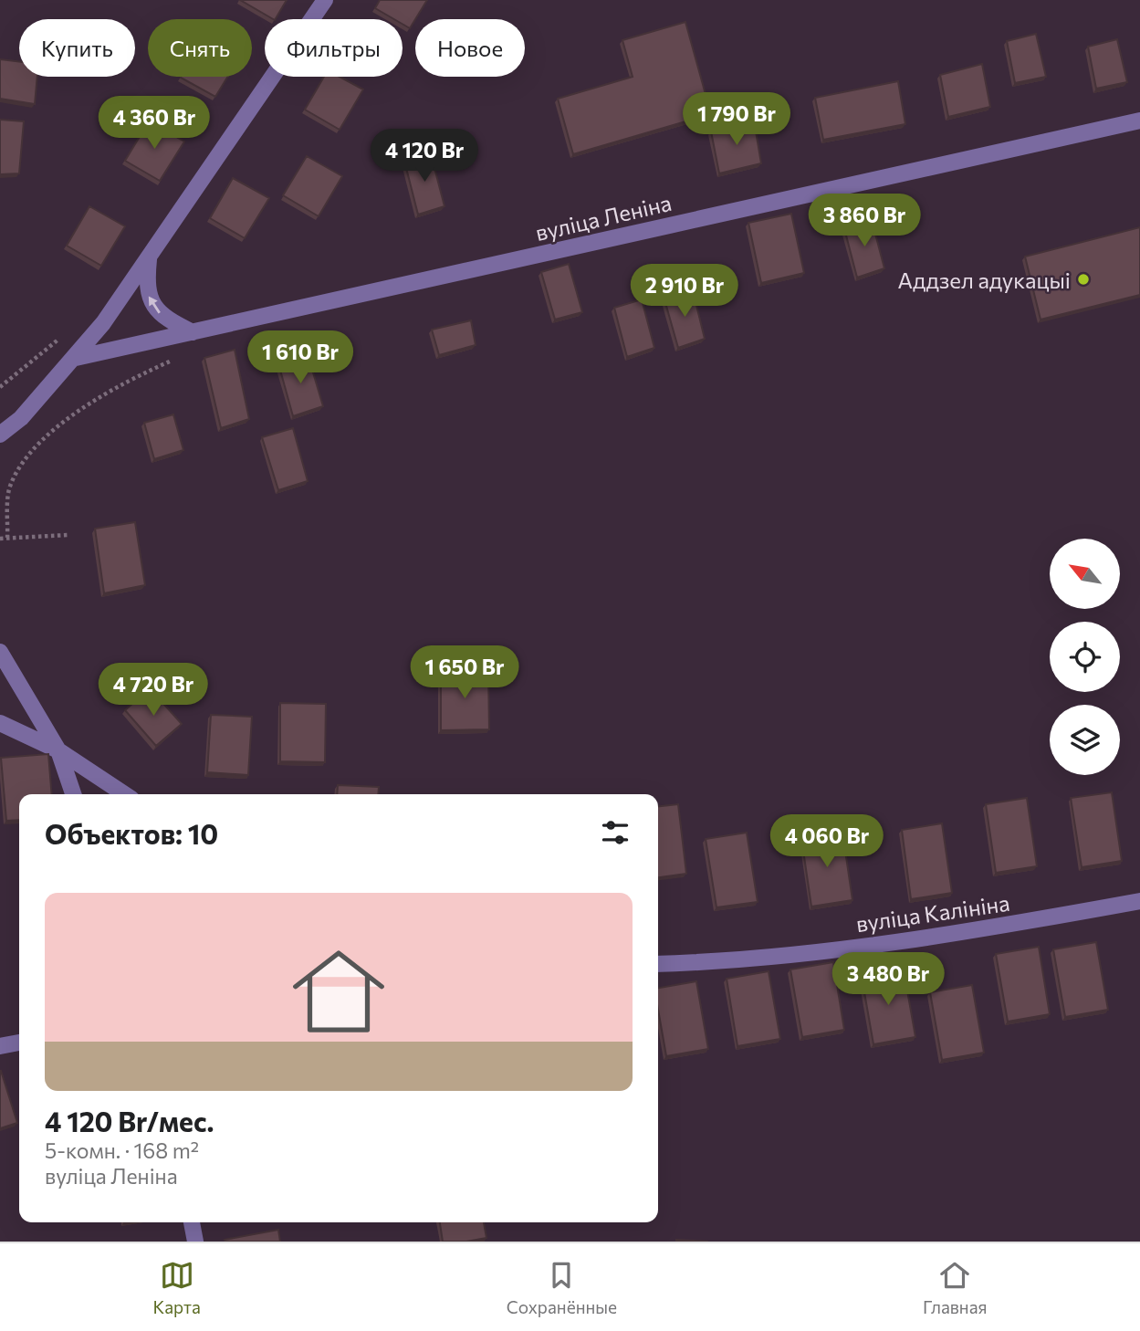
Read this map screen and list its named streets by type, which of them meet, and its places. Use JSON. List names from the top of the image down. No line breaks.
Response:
{"streets":{"street":["вуліца Леніна","вуліца Калініна"]},"places":["Аддзел адукацыі"],"north":"top left","page":{"chip":["Купить","Снять","Фильтры","Новое"],"price":["1 790 Br","4 360 Br","4 120 Br","3 860 Br","2 910 Br","1 610 Br","1 650 Br","4 720 Br","4 060 Br","3 480 Br"],"heading":"Объектов: 10","list":[{"name":"4 120 Br/мес.","note":"5-комн. · 168 m² · вуліца Леніна"}],"tabs":["Карта","Сохранённые","Главная"]}}
